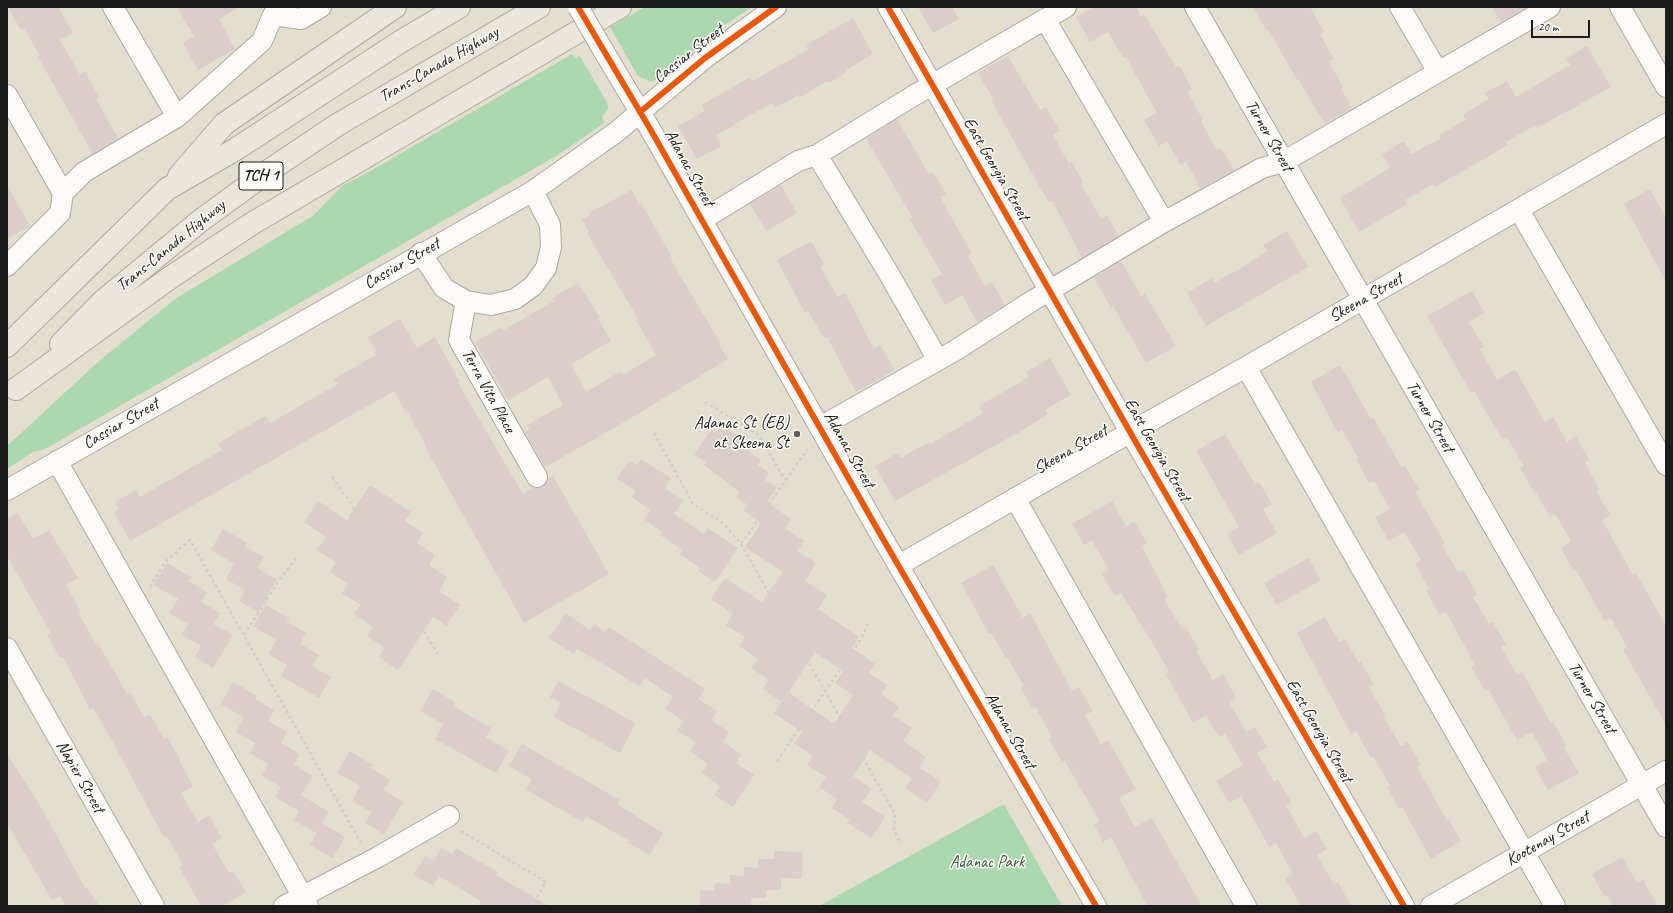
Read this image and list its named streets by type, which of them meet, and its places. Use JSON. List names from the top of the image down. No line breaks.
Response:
{"streets":{"highway":["Trans-Canada Highway","TCH 1"],"street":["Cassiar Street","Turner Street","Adanac Street","East Georgia Street","Skeena Street","Terra Vita Place","Napier Street","Kootenay Street"]},"crossings":[["Cassiar Street","Adanac Street"],["Turner Street","Skeena Street"],["Turner Street","Kootenay Street"],["Adanac Street","Skeena Street"],["East Georgia Street","Skeena Street"]],"parks":["Adanac Park"],"places":["Adanac St (EB) at Skeena St"],"scale_bar":"20 m"}
